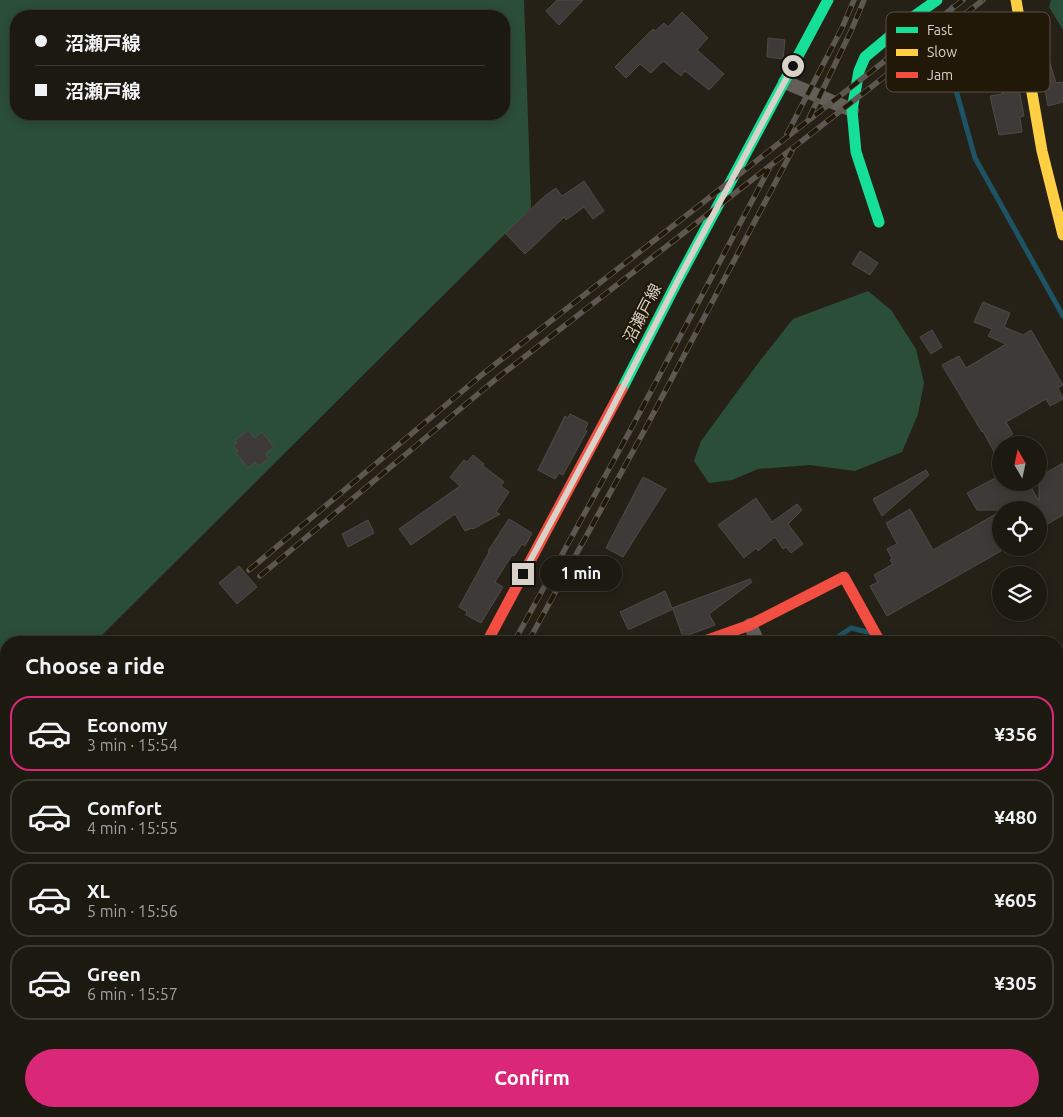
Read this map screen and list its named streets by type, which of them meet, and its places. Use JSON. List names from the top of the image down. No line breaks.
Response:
{"streets":{"street":["沼瀬戸線"]},"legend":["Fast","Slow","Jam"],"north":"top","page":{"banner":["沼瀬戸線","沼瀬戸線"],"bubble":"1 min","heading":"Choose a ride","list":[{"name":"Economy","note":"3 min · 15:54","value":"¥356"},{"name":"Comfort","note":"4 min · 15:55","value":"¥480"},{"name":"XL","note":"5 min · 15:56","value":"¥605"},{"name":"Green","note":"6 min · 15:57","value":"¥305"}],"buttons":"Confirm"}}
